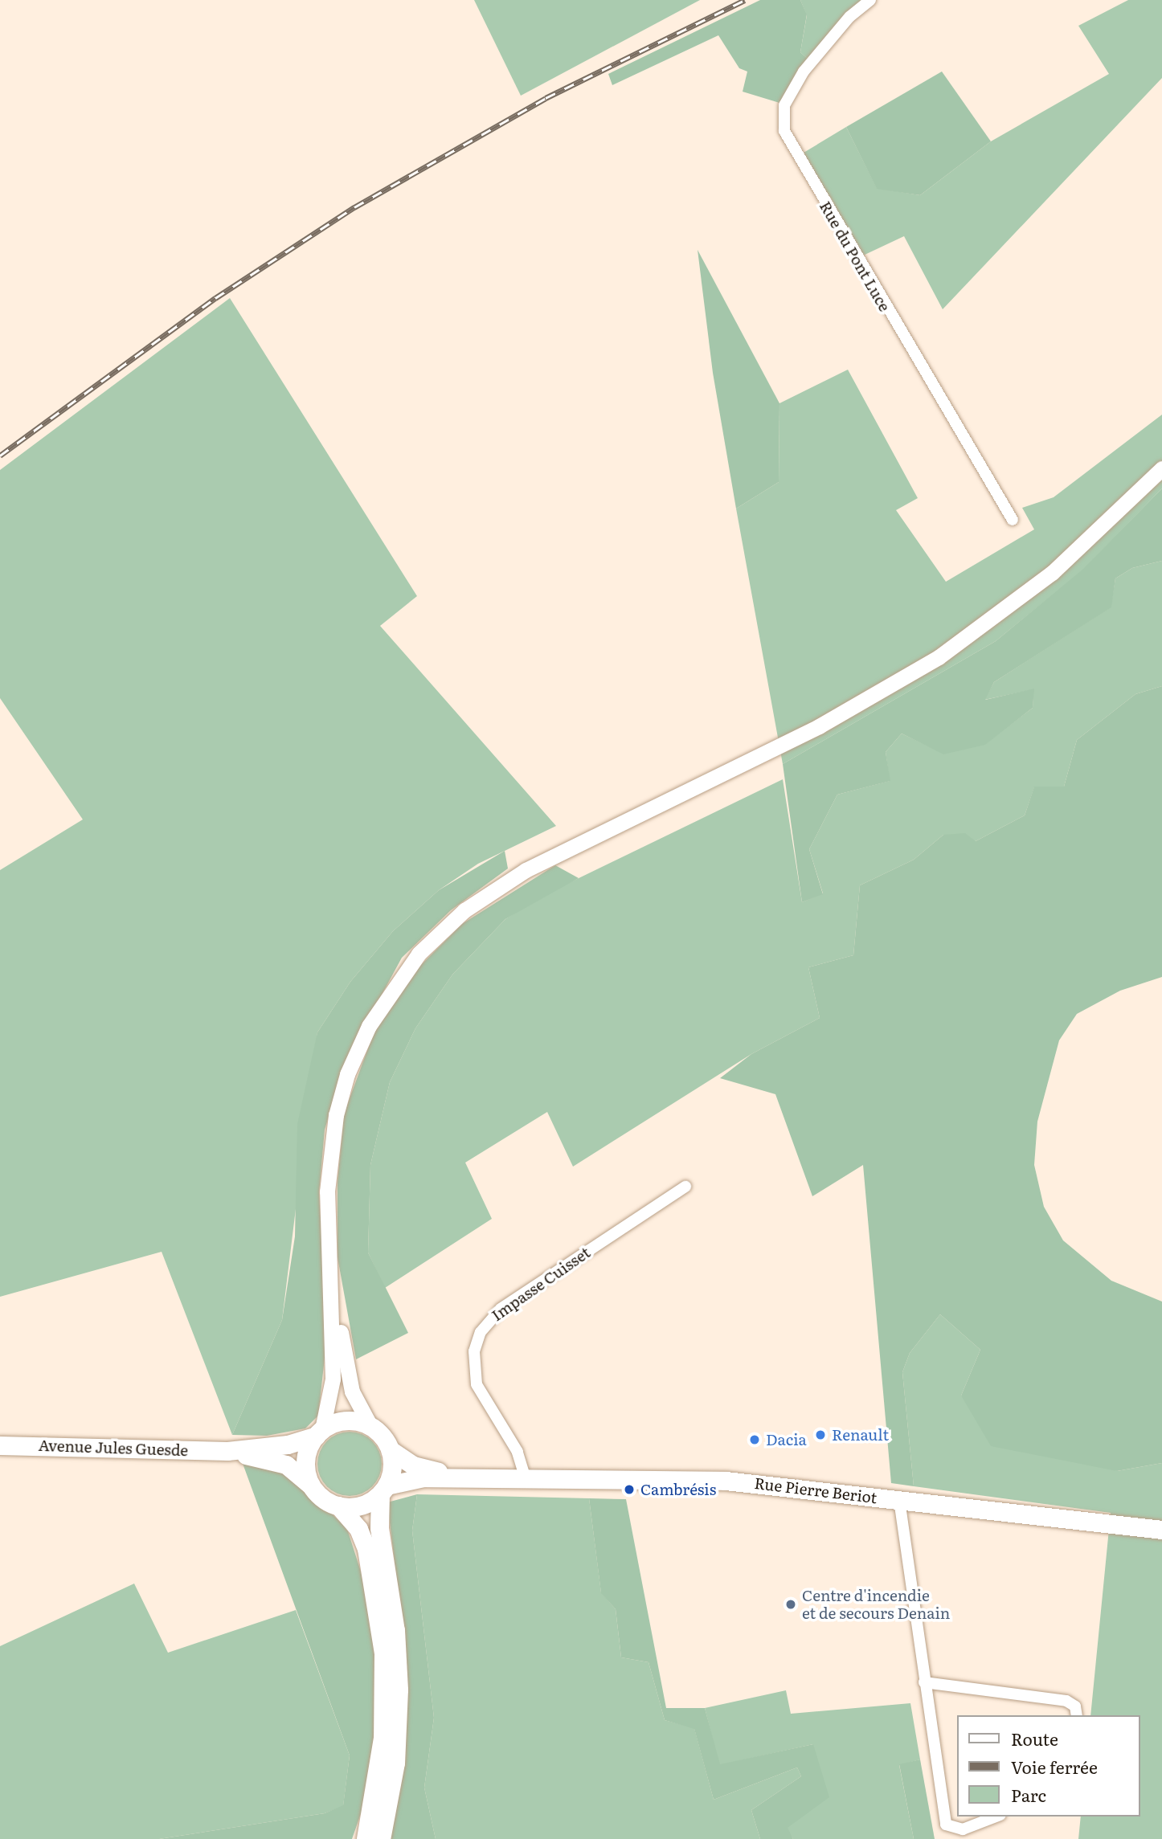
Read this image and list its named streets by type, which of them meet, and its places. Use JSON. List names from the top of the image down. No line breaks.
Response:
{"streets":{"main road":["Avenue Jules Guesde","Rue Pierre Beriot"],"street":["Rue du Pont Luce","Impasse Cuisset"]},"crossings":[["Impasse Cuisset","Rue Pierre Beriot"]],"places":["Renault","Dacia","Cambrésis","Centre d'incendie et de secours Denain"],"legend":["Route","Voie ferrée","Parc"]}
